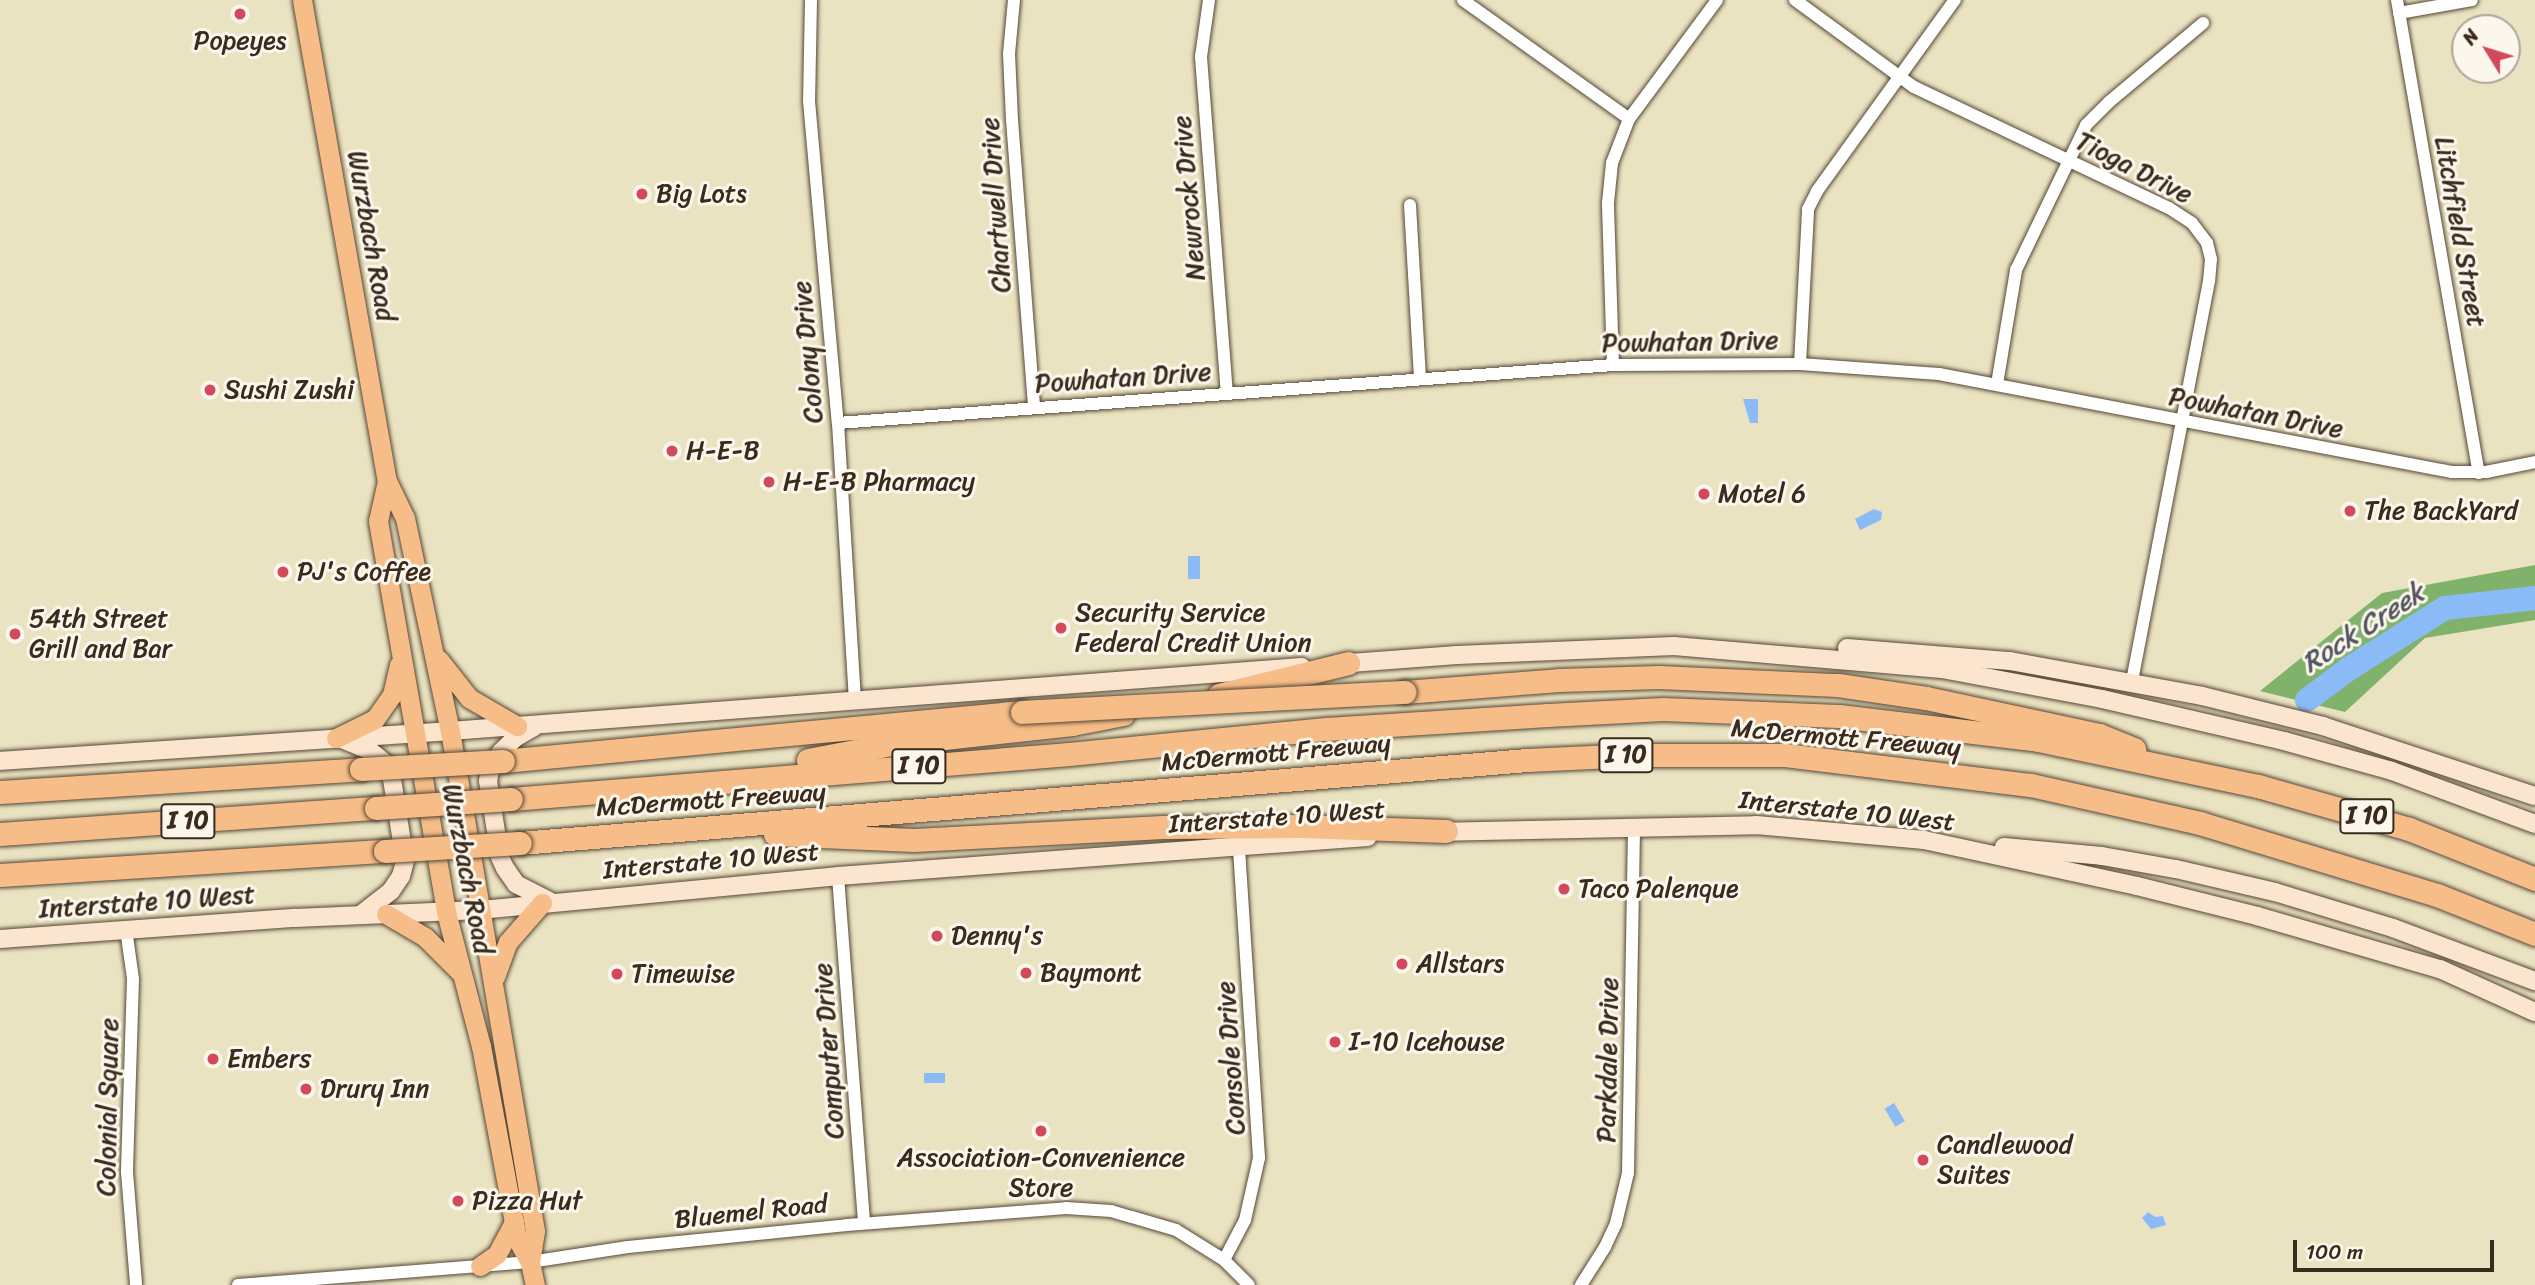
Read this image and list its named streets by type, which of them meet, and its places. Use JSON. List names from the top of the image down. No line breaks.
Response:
{"streets":{"highway":["McDermott Freeway","I 10"],"main road":["Wurzbach Road","Interstate 10 West"],"street":["Tioga Drive","Newrock Drive","Chartwell Drive","Litchfield Street","Powhatan Drive","Colony Drive","Computer Drive","Console Drive","Parkdale Drive","Colonial Square","Bluemel Road"]},"crossings":[["Tioga Drive","Powhatan Drive"],["Newrock Drive","Powhatan Drive"],["Chartwell Drive","Powhatan Drive"],["Litchfield Street","Powhatan Drive"],["Wurzbach Road","Interstate 10 West"],["Wurzbach Road","Bluemel Road"],["Powhatan Drive","Colony Drive"],["Interstate 10 West","Computer Drive"],["Interstate 10 West","Console Drive"],["Interstate 10 West","Parkdale Drive"],["Interstate 10 West","Colonial Square"],["Computer Drive","Bluemel Road"],["Console Drive","Bluemel Road"]],"water":["Rock Creek"],"places":["Popeyes","Big Lots","Sushi Zushi","H-E-B","H-E-B Pharmacy","Motel 6","The BackYard","PJ's Coffee","Security Service Federal Credit Union","54th Street Grill and Bar","Taco Palenque","Denny's","Allstars","Baymont","Timewise","I-10 Icehouse","Embers","Drury Inn","Association-Convenience Store","Candlewood Suites","Pizza Hut"],"scale_bar":"100 m","north":"top left"}
